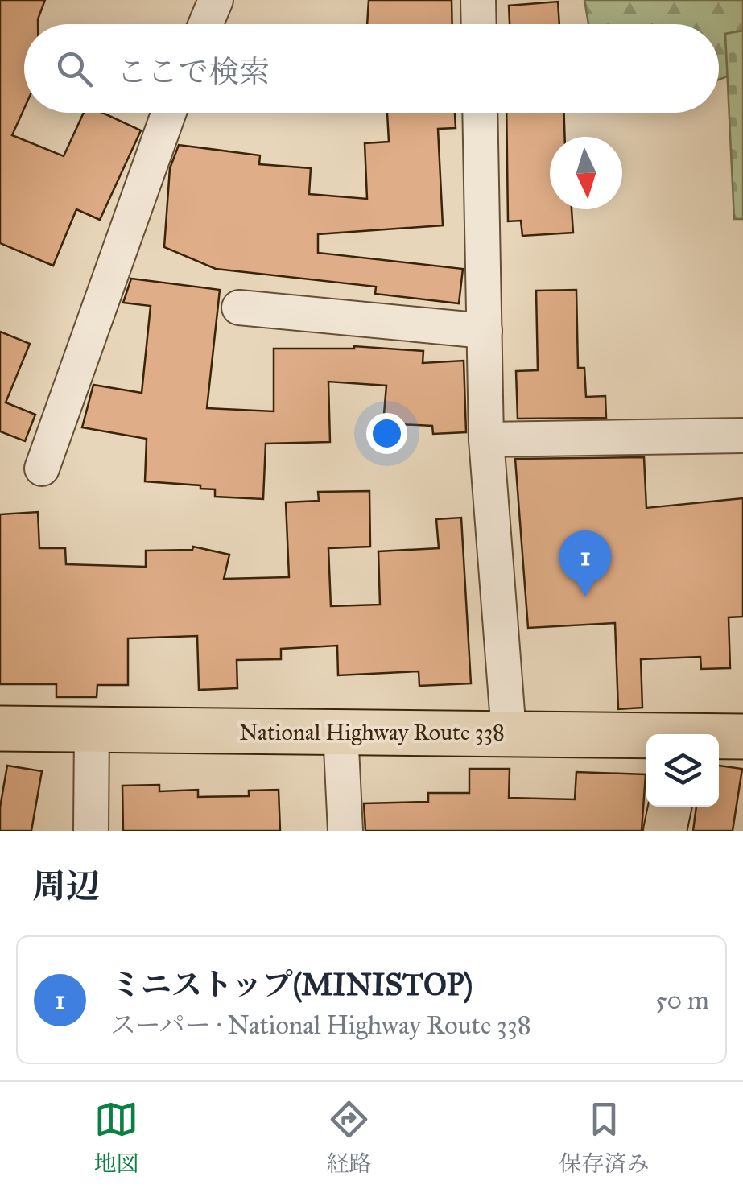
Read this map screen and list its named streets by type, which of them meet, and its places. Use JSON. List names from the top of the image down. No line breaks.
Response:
{"streets":{"highway":["National Highway Route 338"]},"north":"bottom","page":{"search":"ここで検索","pins":"1","heading":"周辺","list":[{"mark":"1","name":"ミニストップ(MINISTOP)","note":"スーパー · National Highway Route 338","value":"50 m"}],"nav":["地図","経路","保存済み"]}}
